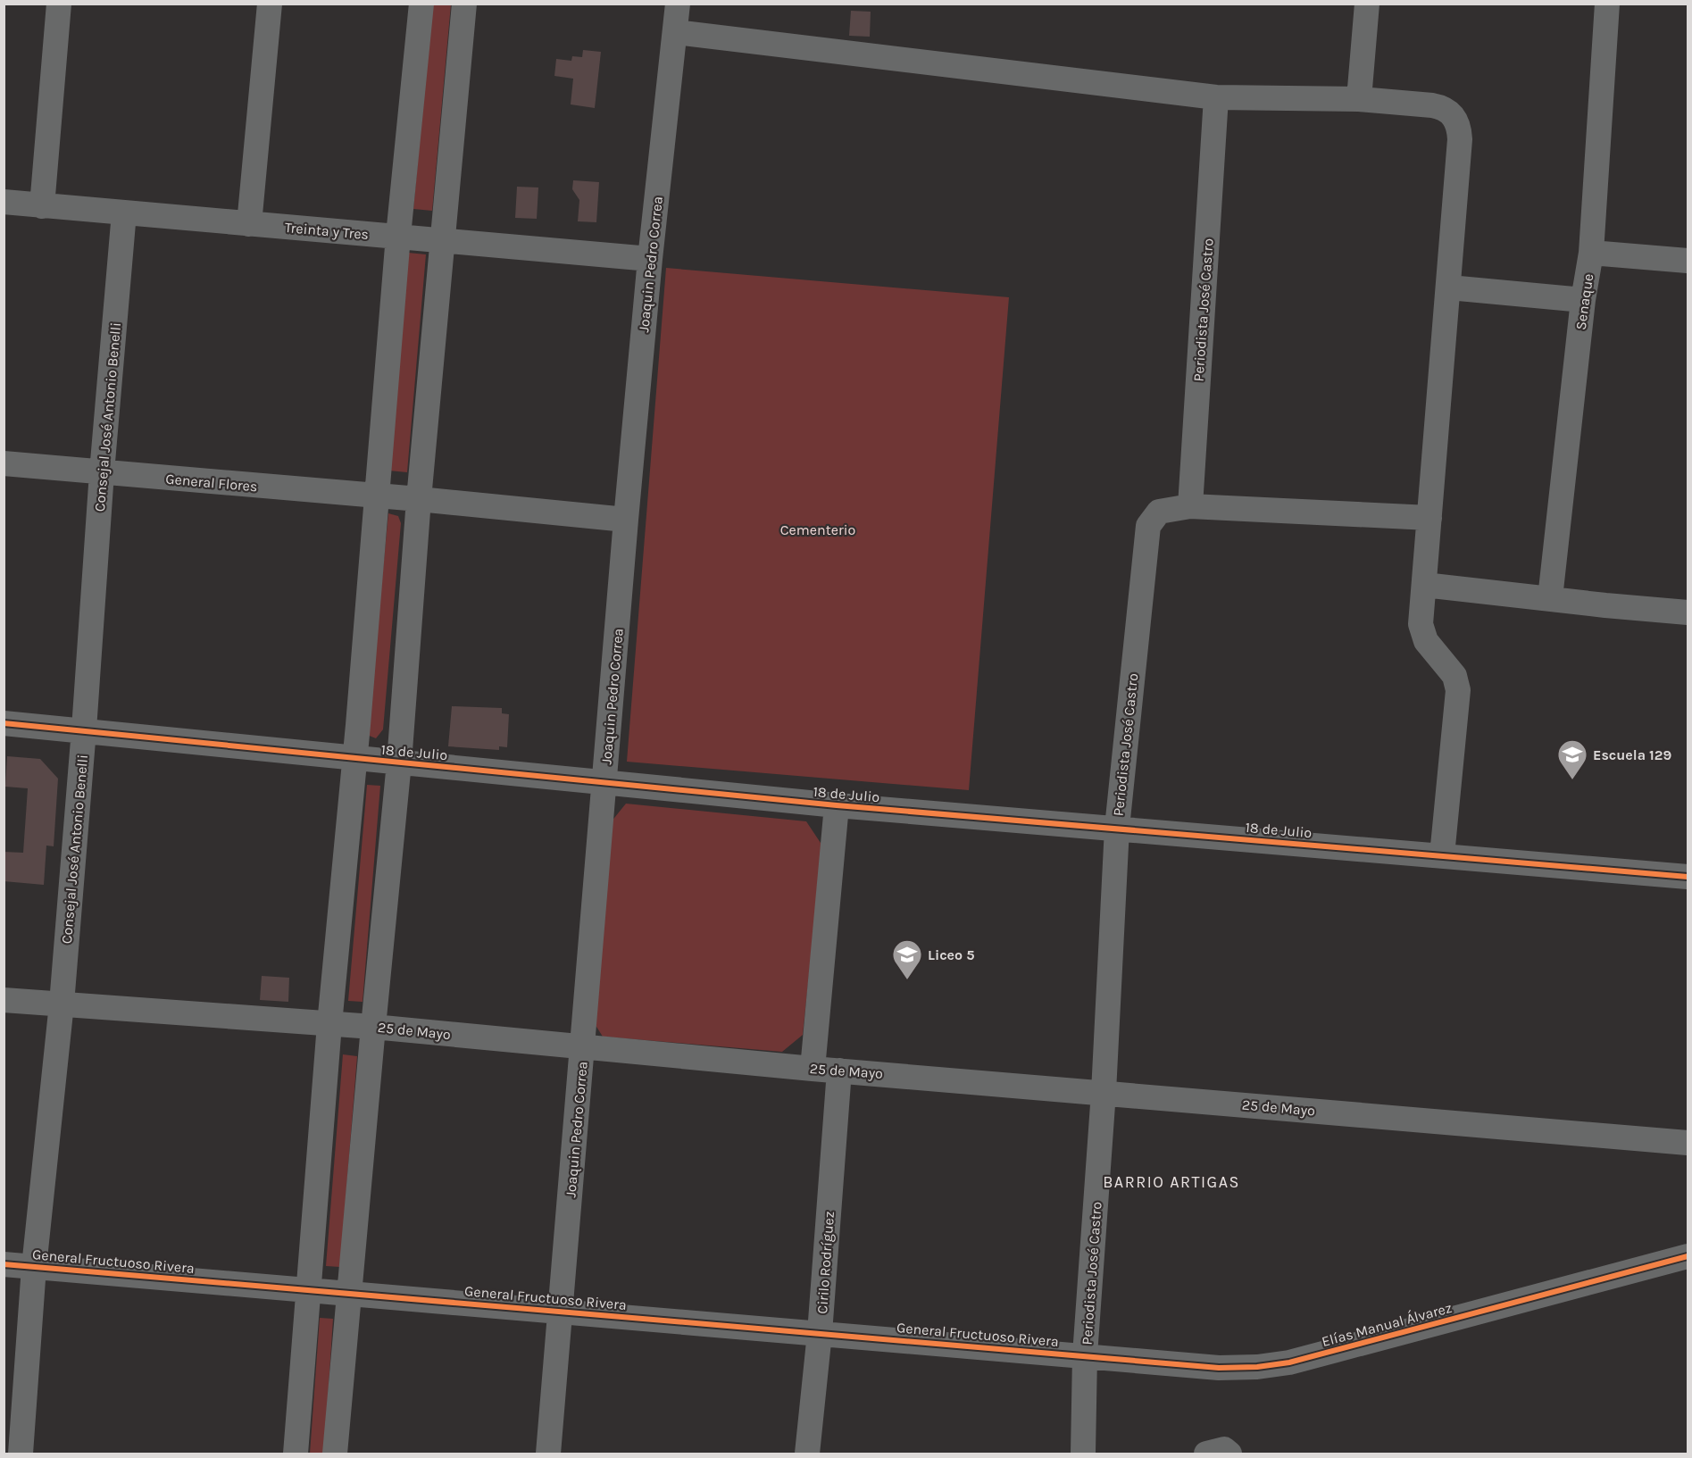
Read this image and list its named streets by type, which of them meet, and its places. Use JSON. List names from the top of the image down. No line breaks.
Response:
{"streets":{"street":["Treinta y Tres","Joaquin Pedro Correa","Senaque","Periodista José Castro","Consejal José Antonio Benelli","General Flores","18 de Julio","25 de Mayo","General Fructuoso Rivera","Cirilo Rodríguez","Elías Manual Álvarez"]},"crossings":[["Treinta y Tres","Joaquin Pedro Correa"],["Treinta y Tres","Consejal José Antonio Benelli"],["Joaquin Pedro Correa","General Flores"],["Joaquin Pedro Correa","18 de Julio"],["Joaquin Pedro Correa","25 de Mayo"],["Joaquin Pedro Correa","General Fructuoso Rivera"],["Periodista José Castro","18 de Julio"],["Periodista José Castro","25 de Mayo"],["Periodista José Castro","General Fructuoso Rivera"],["Periodista José Castro","Elías Manual Álvarez"],["Consejal José Antonio Benelli","General Flores"],["Consejal José Antonio Benelli","18 de Julio"],["Consejal José Antonio Benelli","25 de Mayo"],["Consejal José Antonio Benelli","General Fructuoso Rivera"],["25 de Mayo","Cirilo Rodríguez"],["General Fructuoso Rivera","Cirilo Rodríguez"],["General Fructuoso Rivera","Elías Manual Álvarez"]],"districts":["BARRIO ARTIGAS"],"parks":["Cementerio"],"places":{"school or university":["Escuela 129","Liceo 5"]}}
